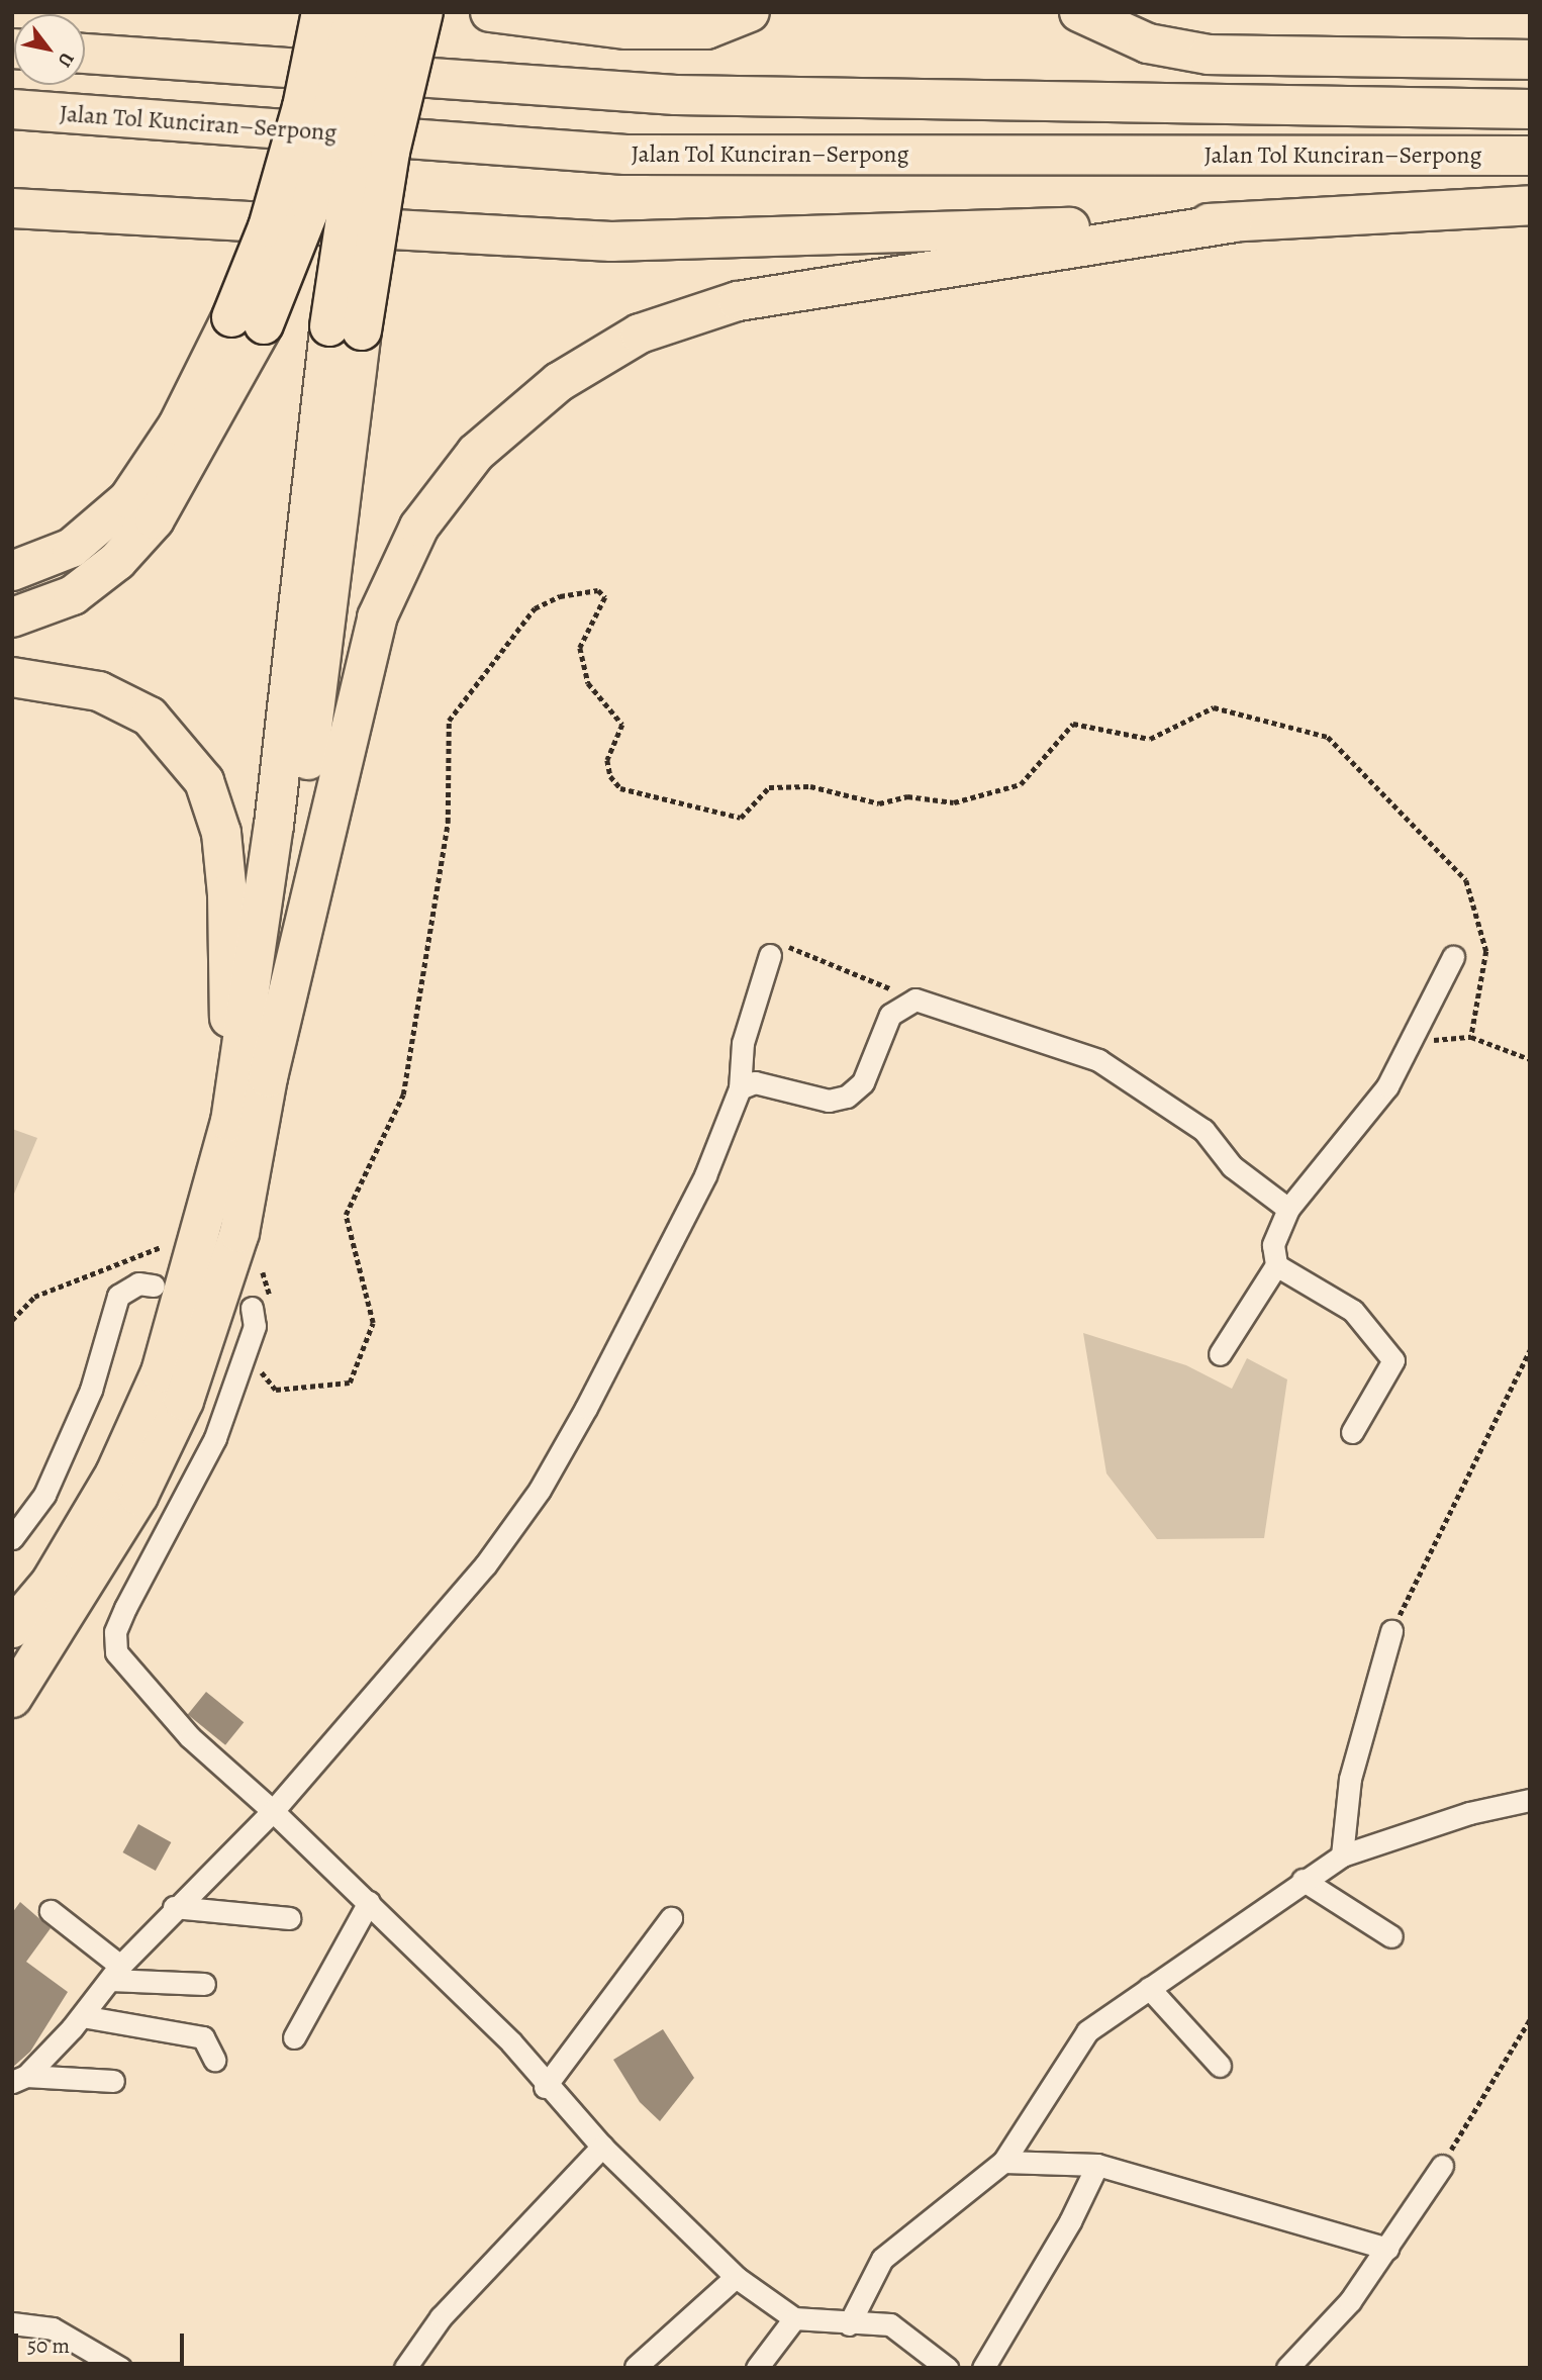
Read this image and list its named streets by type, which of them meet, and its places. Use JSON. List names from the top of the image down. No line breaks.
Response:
{"streets":{"highway":["Jalan Tol Kunciran–Serpong"]},"scale_bar":"50 m","north":"bottom right"}
